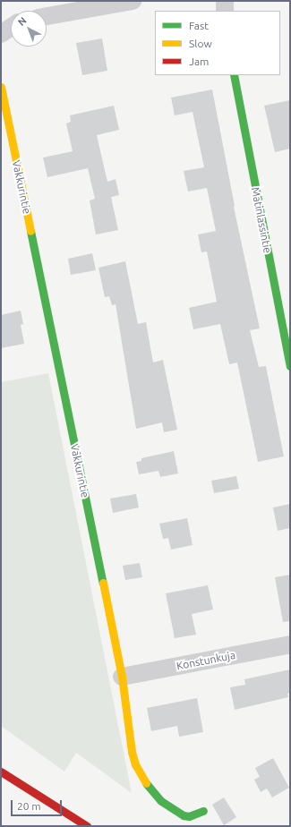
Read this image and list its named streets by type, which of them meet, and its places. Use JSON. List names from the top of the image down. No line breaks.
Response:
{"streets":{"main road":["Vakkurintie","Matinlassintie"],"street":["Konstunkuja"]},"crossings":[["Vakkurintie","Konstunkuja"]],"legend":["Fast","Slow","Jam"],"scale_bar":"20 m","north":"top left"}
